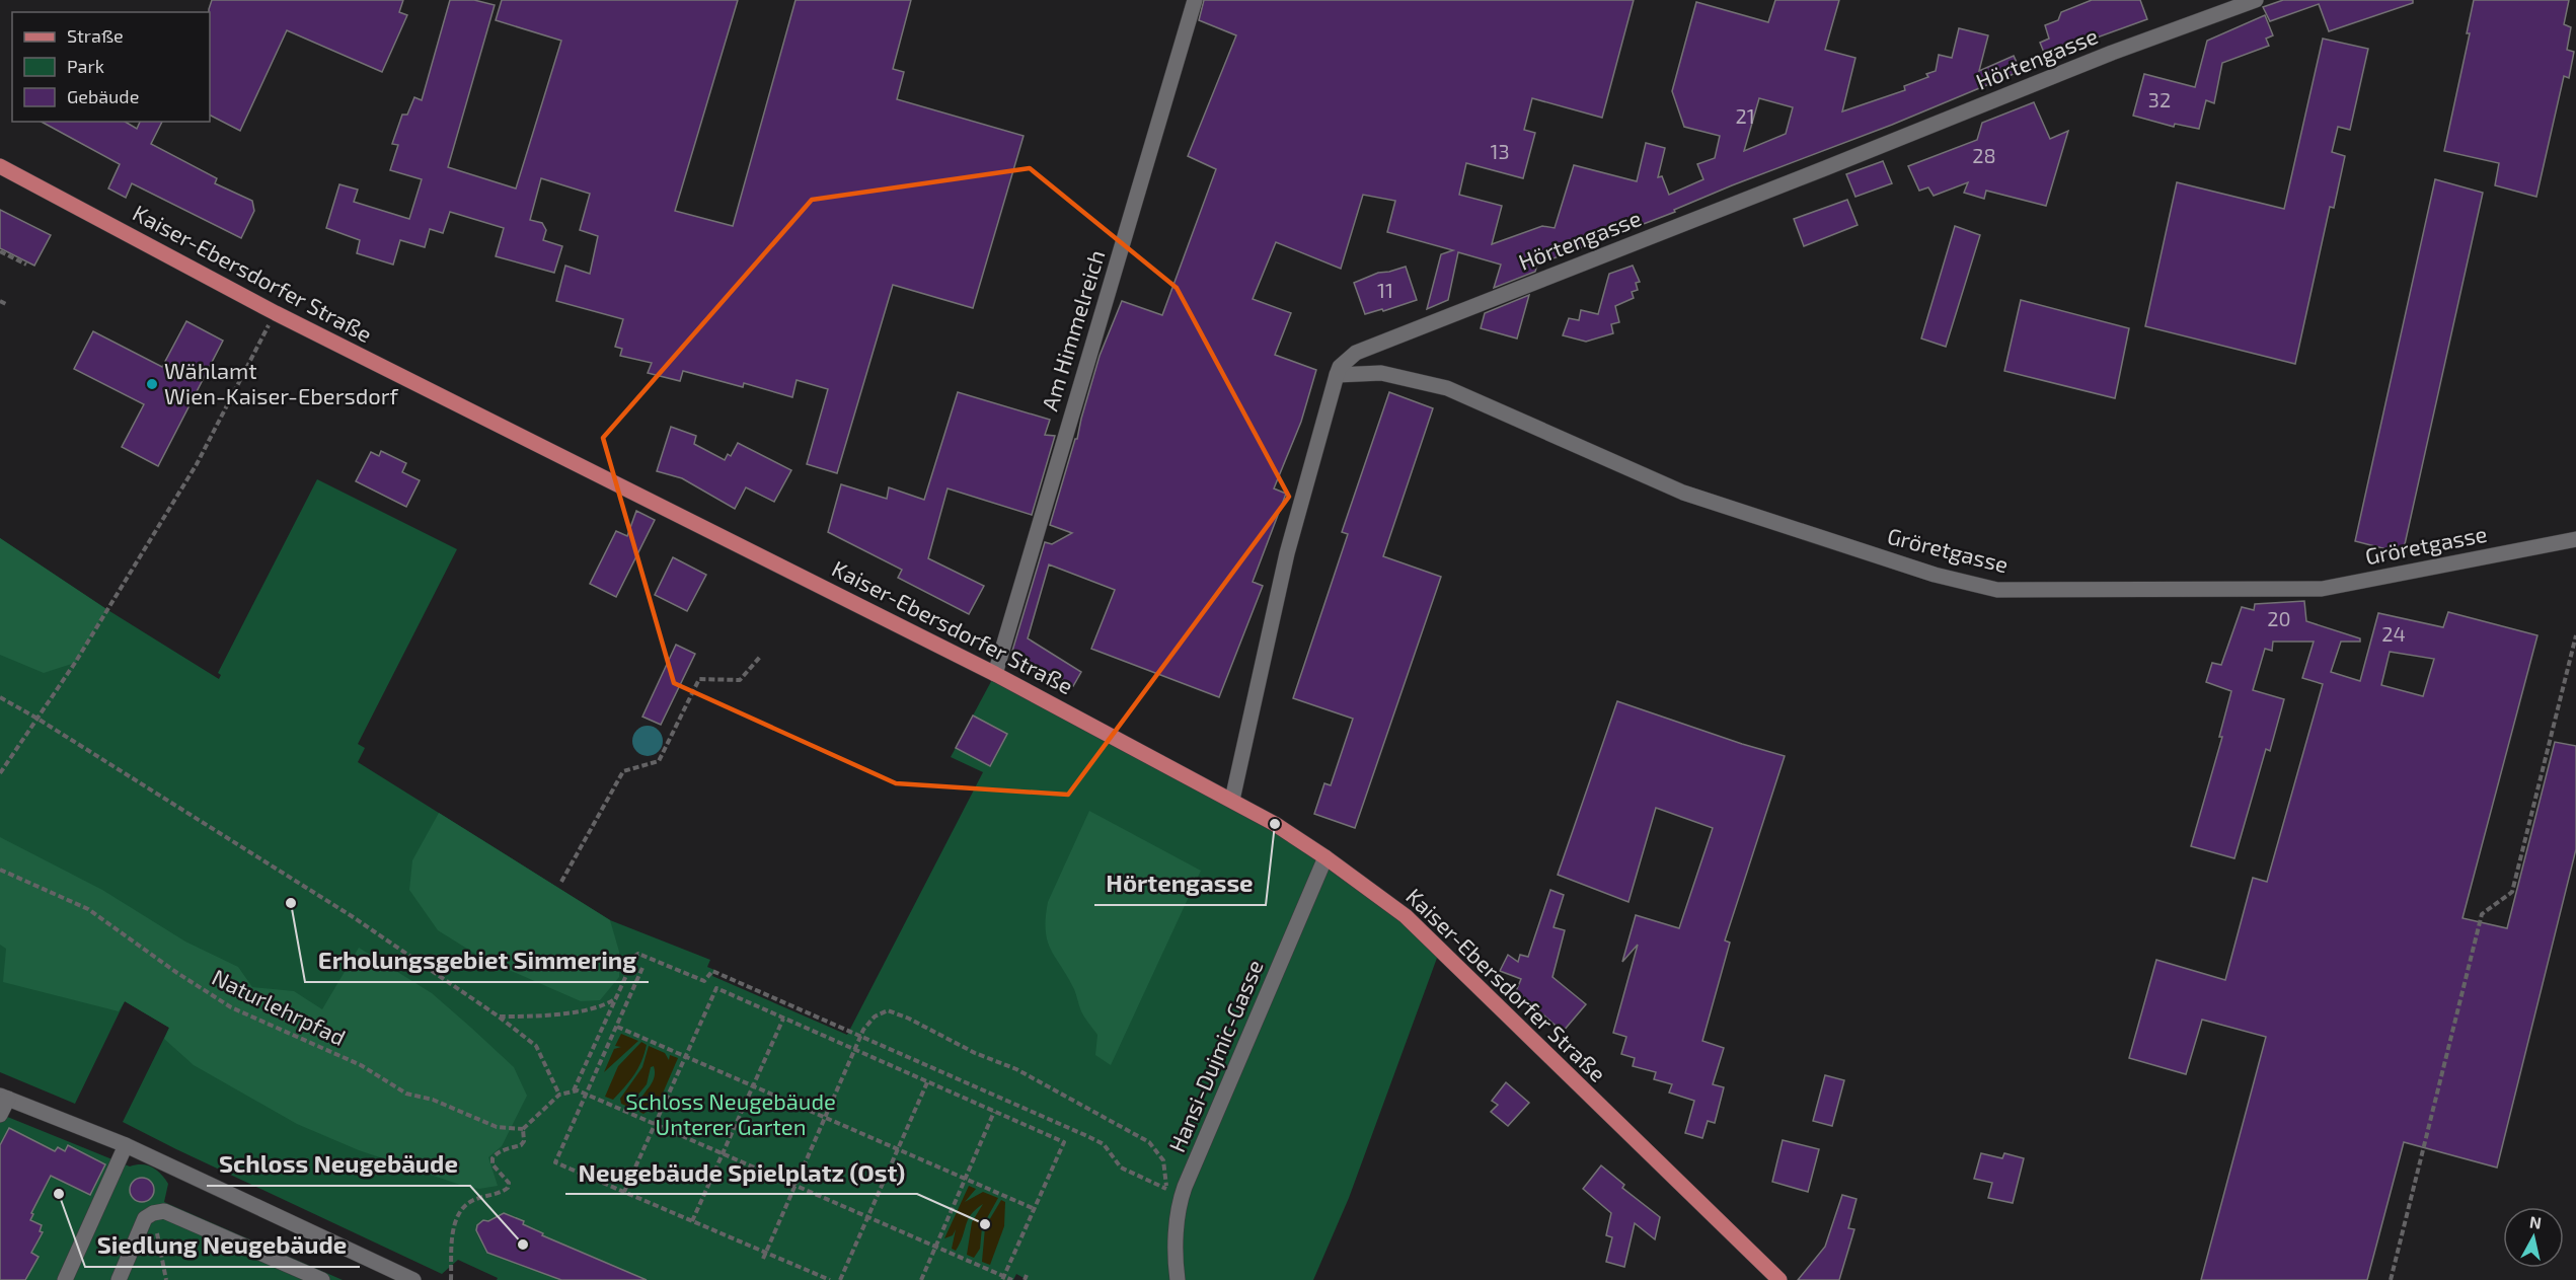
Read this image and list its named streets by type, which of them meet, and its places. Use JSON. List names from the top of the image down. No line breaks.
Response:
{"streets":{"main road":["Kaiser-Ebersdorfer Straße"],"street":["Hörtengasse","Am Himmelreich","Gröretgasse","Hansi-Dujmic-Gasse"],"path":["Naturlehrpfad"]},"crossings":[["Hörtengasse","Kaiser-Ebersdorfer Straße"],["Hörtengasse","Gröretgasse"],["Kaiser-Ebersdorfer Straße","Am Himmelreich"],["Kaiser-Ebersdorfer Straße","Hansi-Dujmic-Gasse"]],"parks":["Schloss Neugebäude Unterer Garten"],"places":["Wählamt Wien-Kaiser-Ebersdorf","Hörtengasse","Erholungsgebiet Simmering","Siedlung Neugebäude","Neugebäude Spielplatz (Ost)","Schloss Neugebäude"],"house_numbers":["32","21","13","28","11","20","24"],"legend":["Straße","Park","Gebäude"],"north":"top"}
